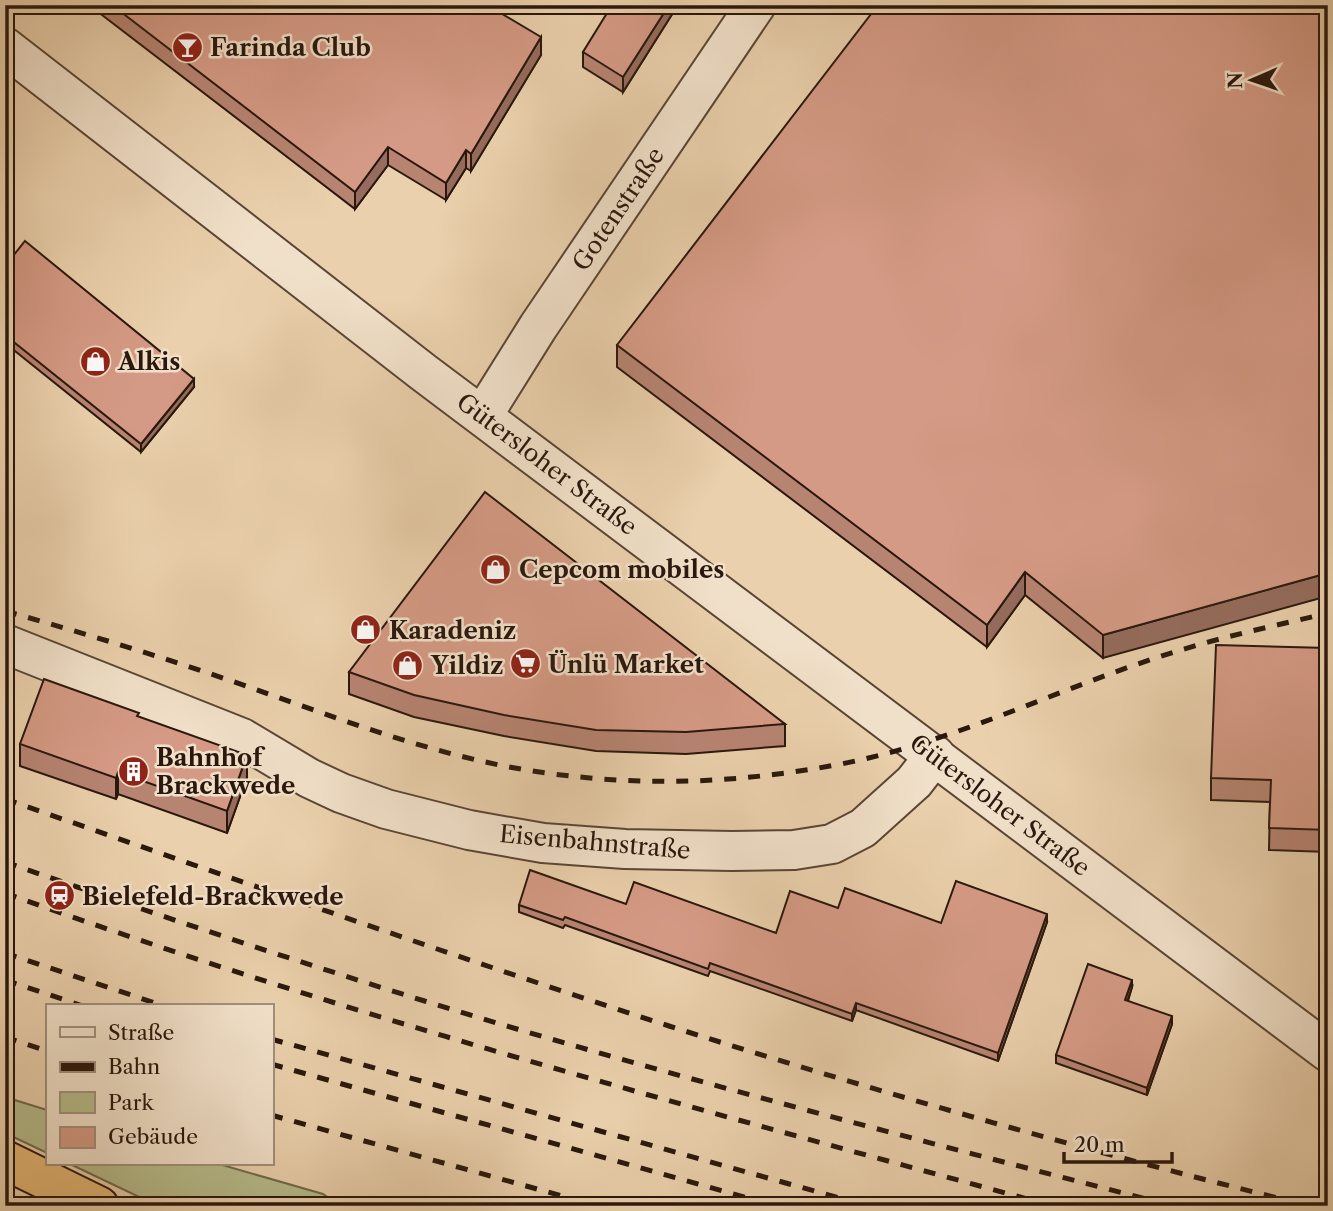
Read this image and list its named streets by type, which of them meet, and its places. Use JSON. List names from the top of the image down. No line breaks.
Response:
{"streets":{"street":["Gotenstraße","Gütersloher Straße","Eisenbahnstraße"]},"crossings":[["Gotenstraße","Gütersloher Straße"],["Gütersloher Straße","Eisenbahnstraße"]],"places":{"bar":["Farinda Club"],"shop":["Alkis","Cepcom mobiles","Karadeniz","Yildiz"],"supermarket":["Ünlü Market"],"building":["Bahnhof Brackwede"],"station":["Bielefeld-Brackwede"]},"legend":["Straße","Bahn","Park","Gebäude"],"scale_bar":"20 m","north":"left"}
